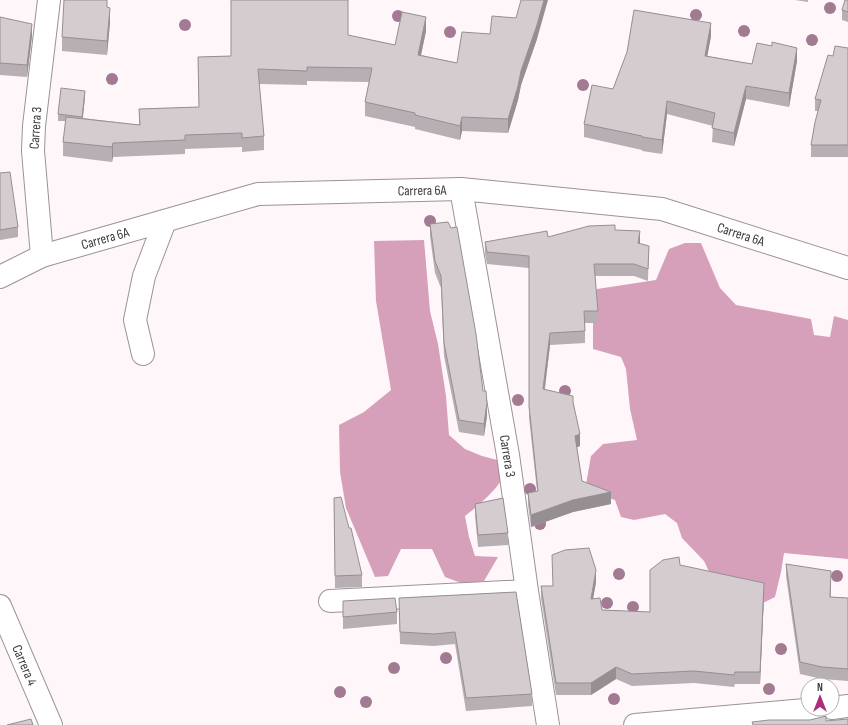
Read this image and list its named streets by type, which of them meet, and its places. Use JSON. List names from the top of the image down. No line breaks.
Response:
{"streets":{"main road":["Carrera 3","Carrera 6A","Carrera 4"]},"crossings":[["Carrera 3","Carrera 6A"]],"north":"top"}
